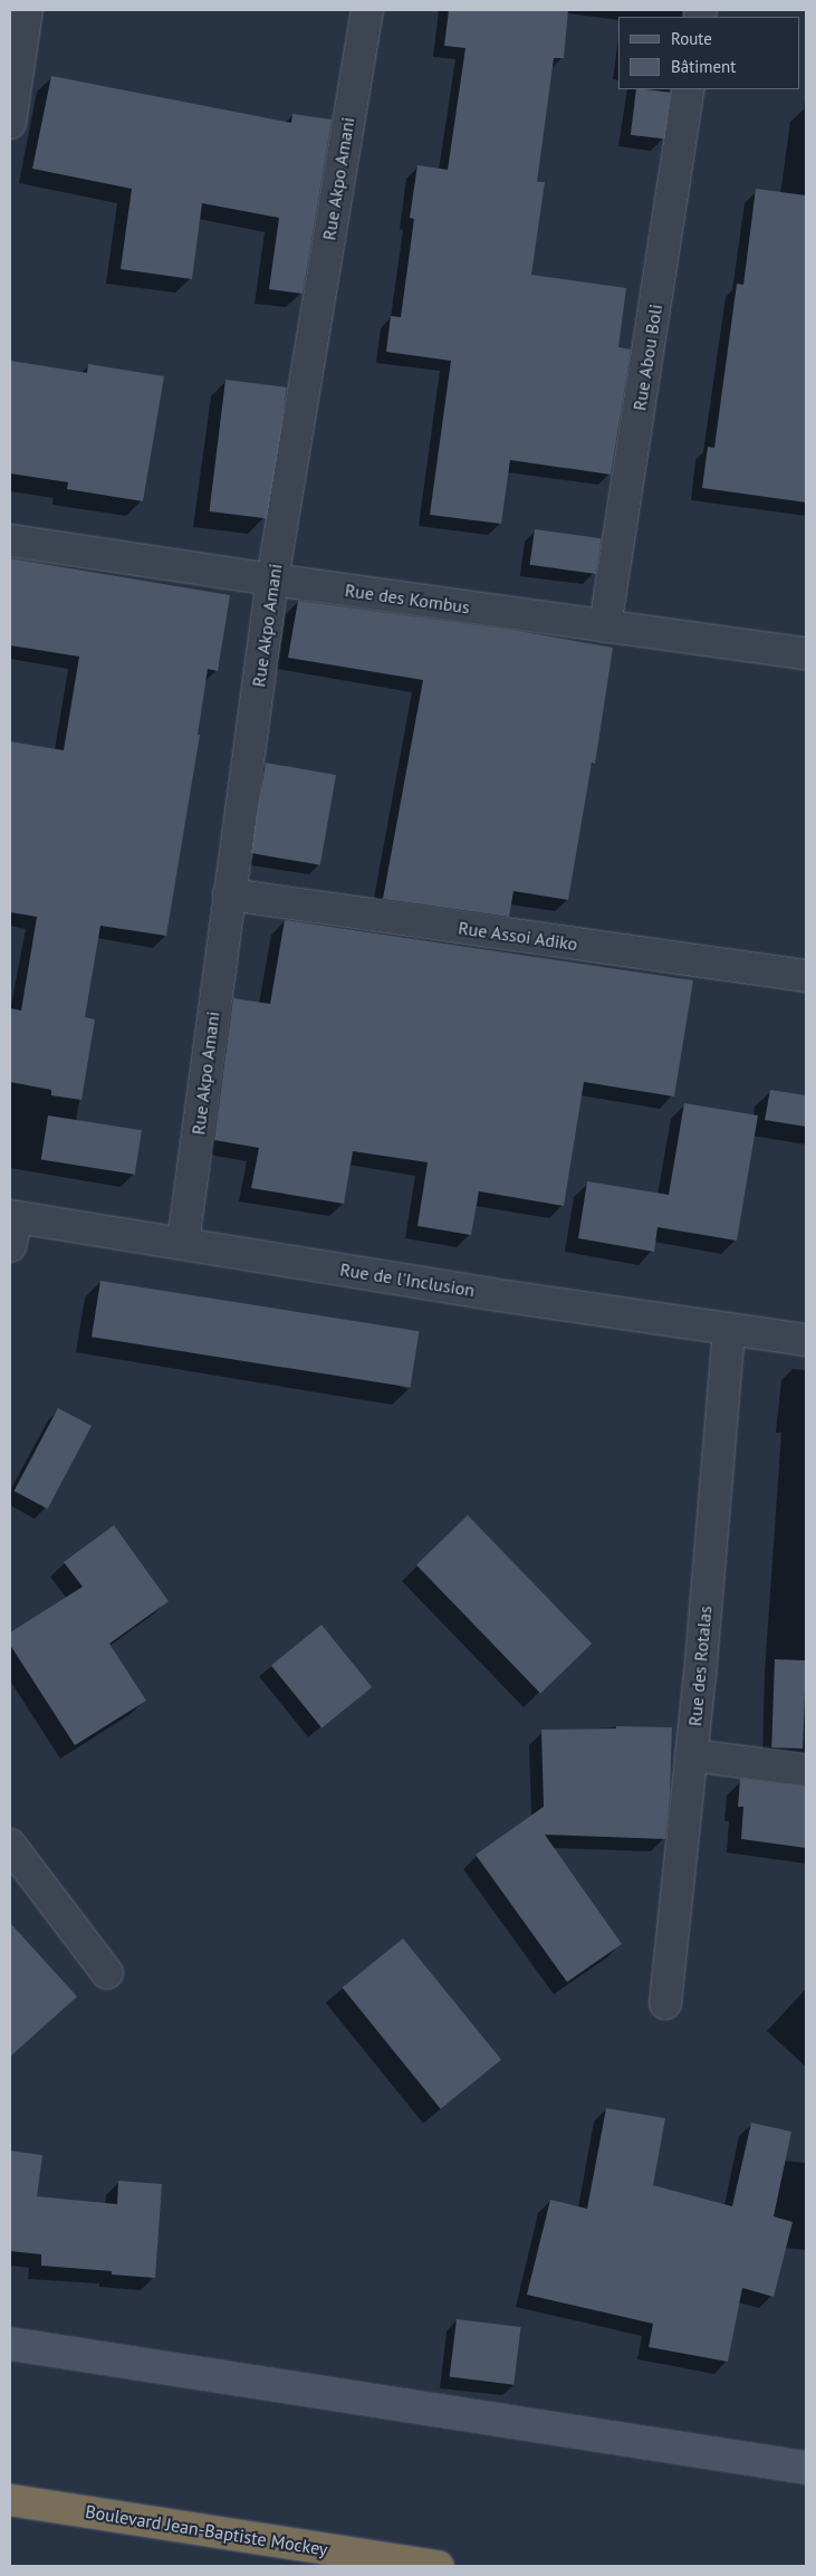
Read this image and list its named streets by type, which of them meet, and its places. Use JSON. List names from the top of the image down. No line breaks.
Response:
{"streets":{"highway":["Boulevard Jean-Baptiste Mockey"],"street":["Rue Akpo Amani","Rue Abou Boli","Rue des Kombus","Rue Assoi Adiko","Rue de l'Inclusion","Rue des Rotalas"]},"crossings":[["Rue Akpo Amani","Rue des Kombus"],["Rue Akpo Amani","Rue Assoi Adiko"],["Rue Akpo Amani","Rue de l'Inclusion"],["Rue Abou Boli","Rue des Kombus"],["Rue de l'Inclusion","Rue des Rotalas"]],"legend":["Route","Bâtiment"]}
